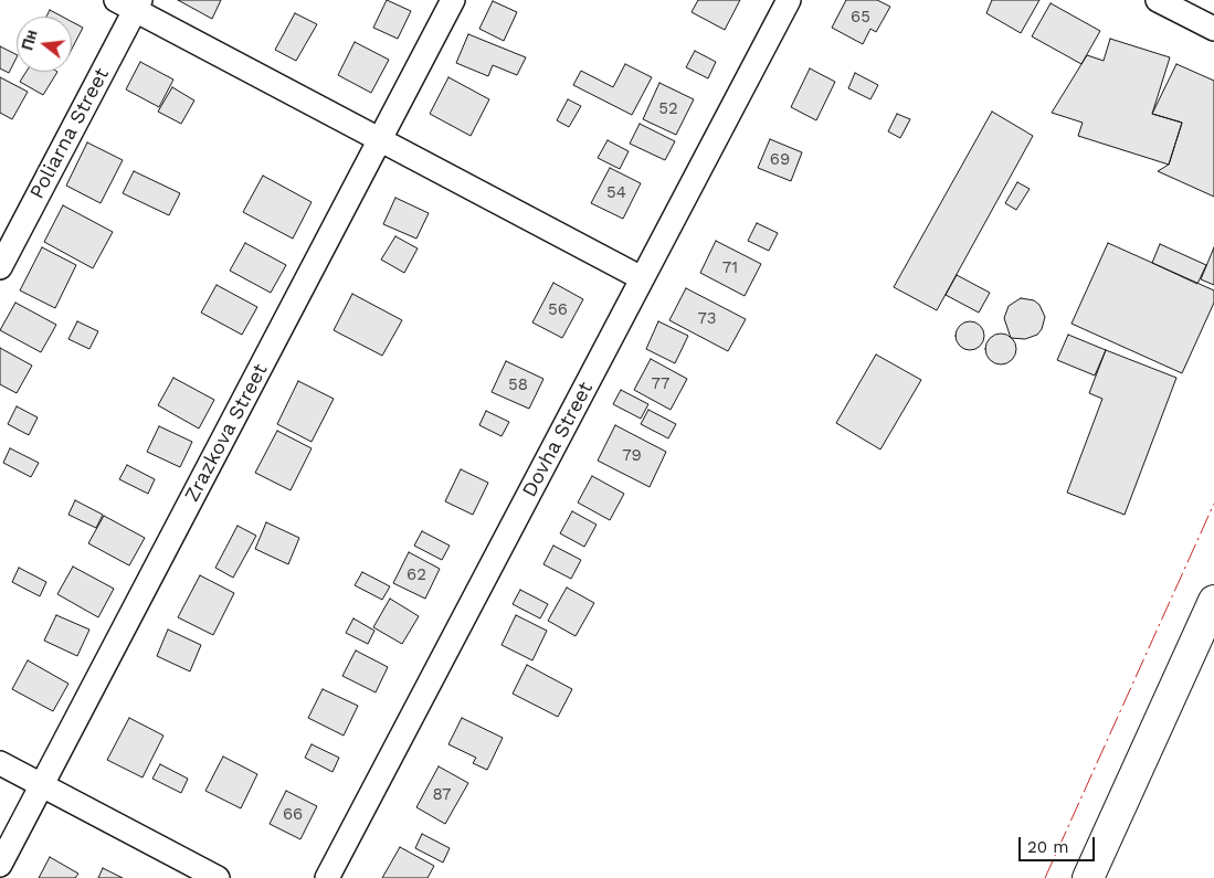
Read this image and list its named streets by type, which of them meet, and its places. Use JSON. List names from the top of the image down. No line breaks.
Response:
{"streets":{"street":["Poliarna Street","Zrazkova Street","Dovha Street"]},"house_numbers":["65","52","69","54","71","56","73","77","58","79","62","87","66"],"scale_bar":"20 m","north":"left"}
